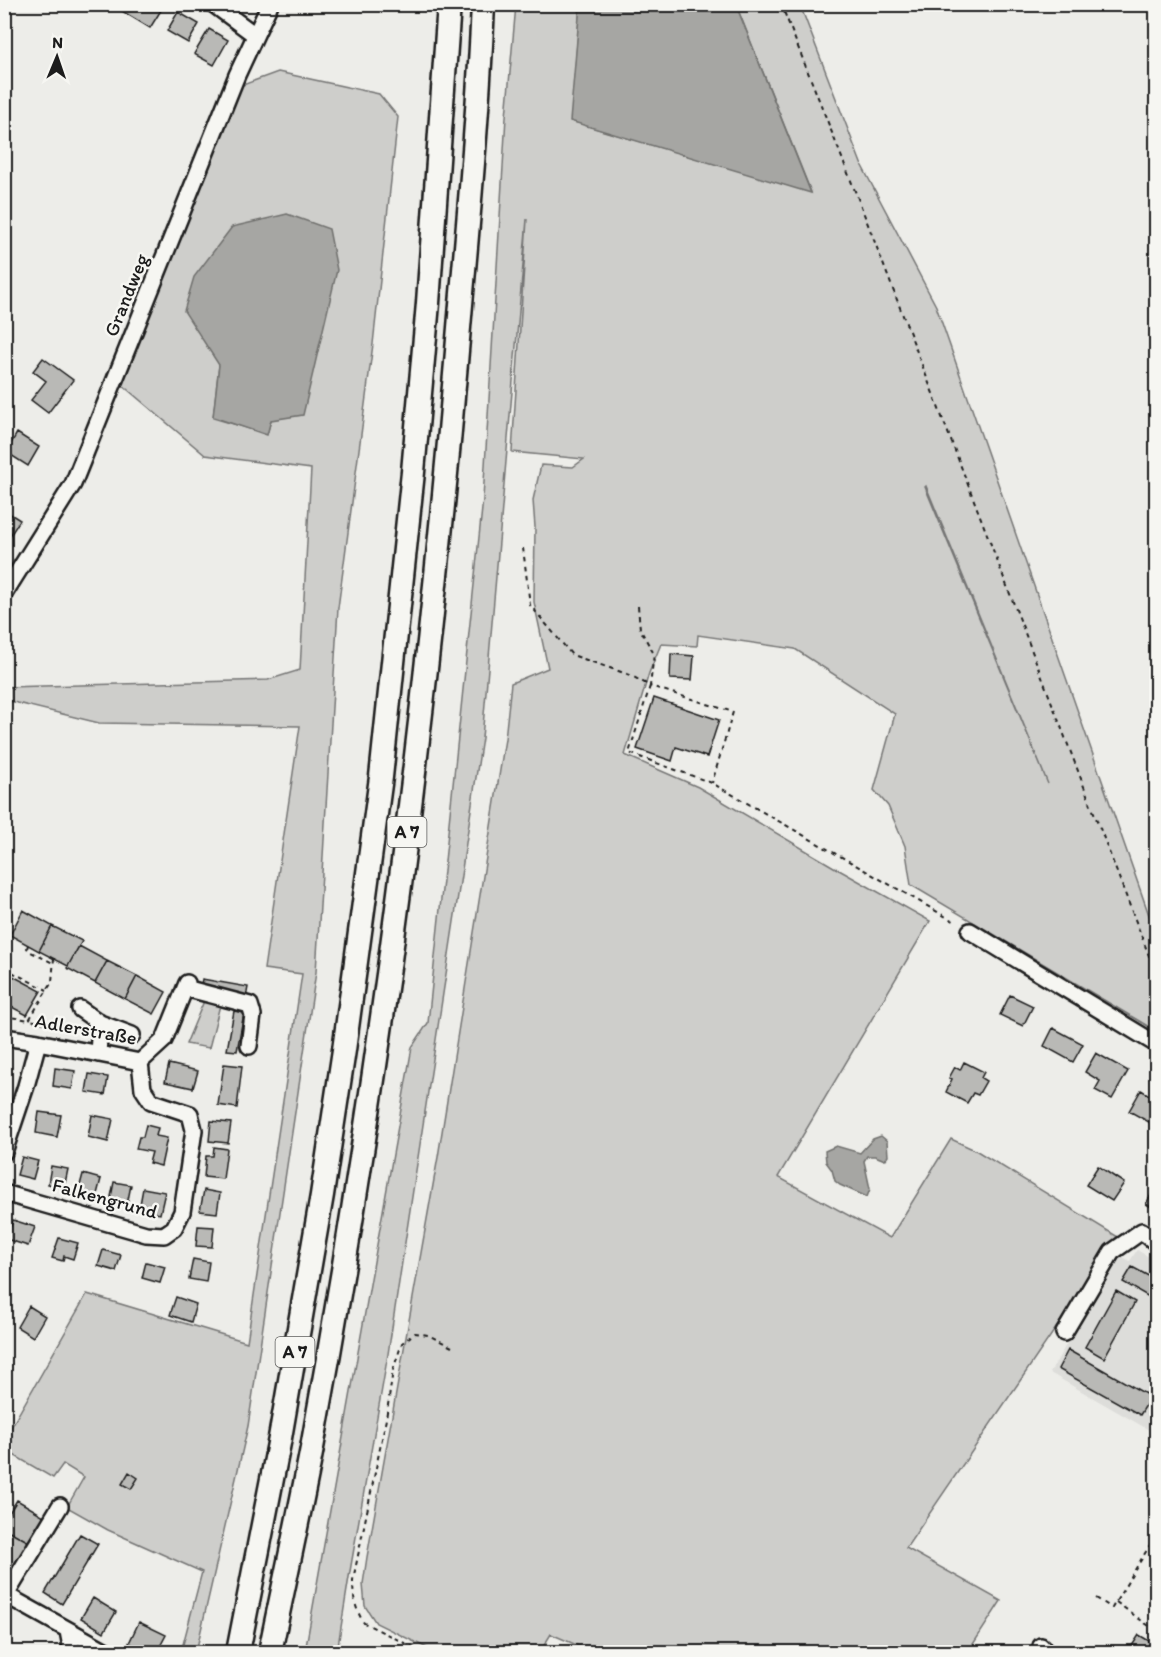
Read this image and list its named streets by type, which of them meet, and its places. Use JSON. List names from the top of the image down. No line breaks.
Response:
{"streets":{"highway":["A 7"],"street":["Grandweg","Adlerstraße","Falkengrund"]},"crossings":[["Adlerstraße","Falkengrund"]],"north":"top"}
